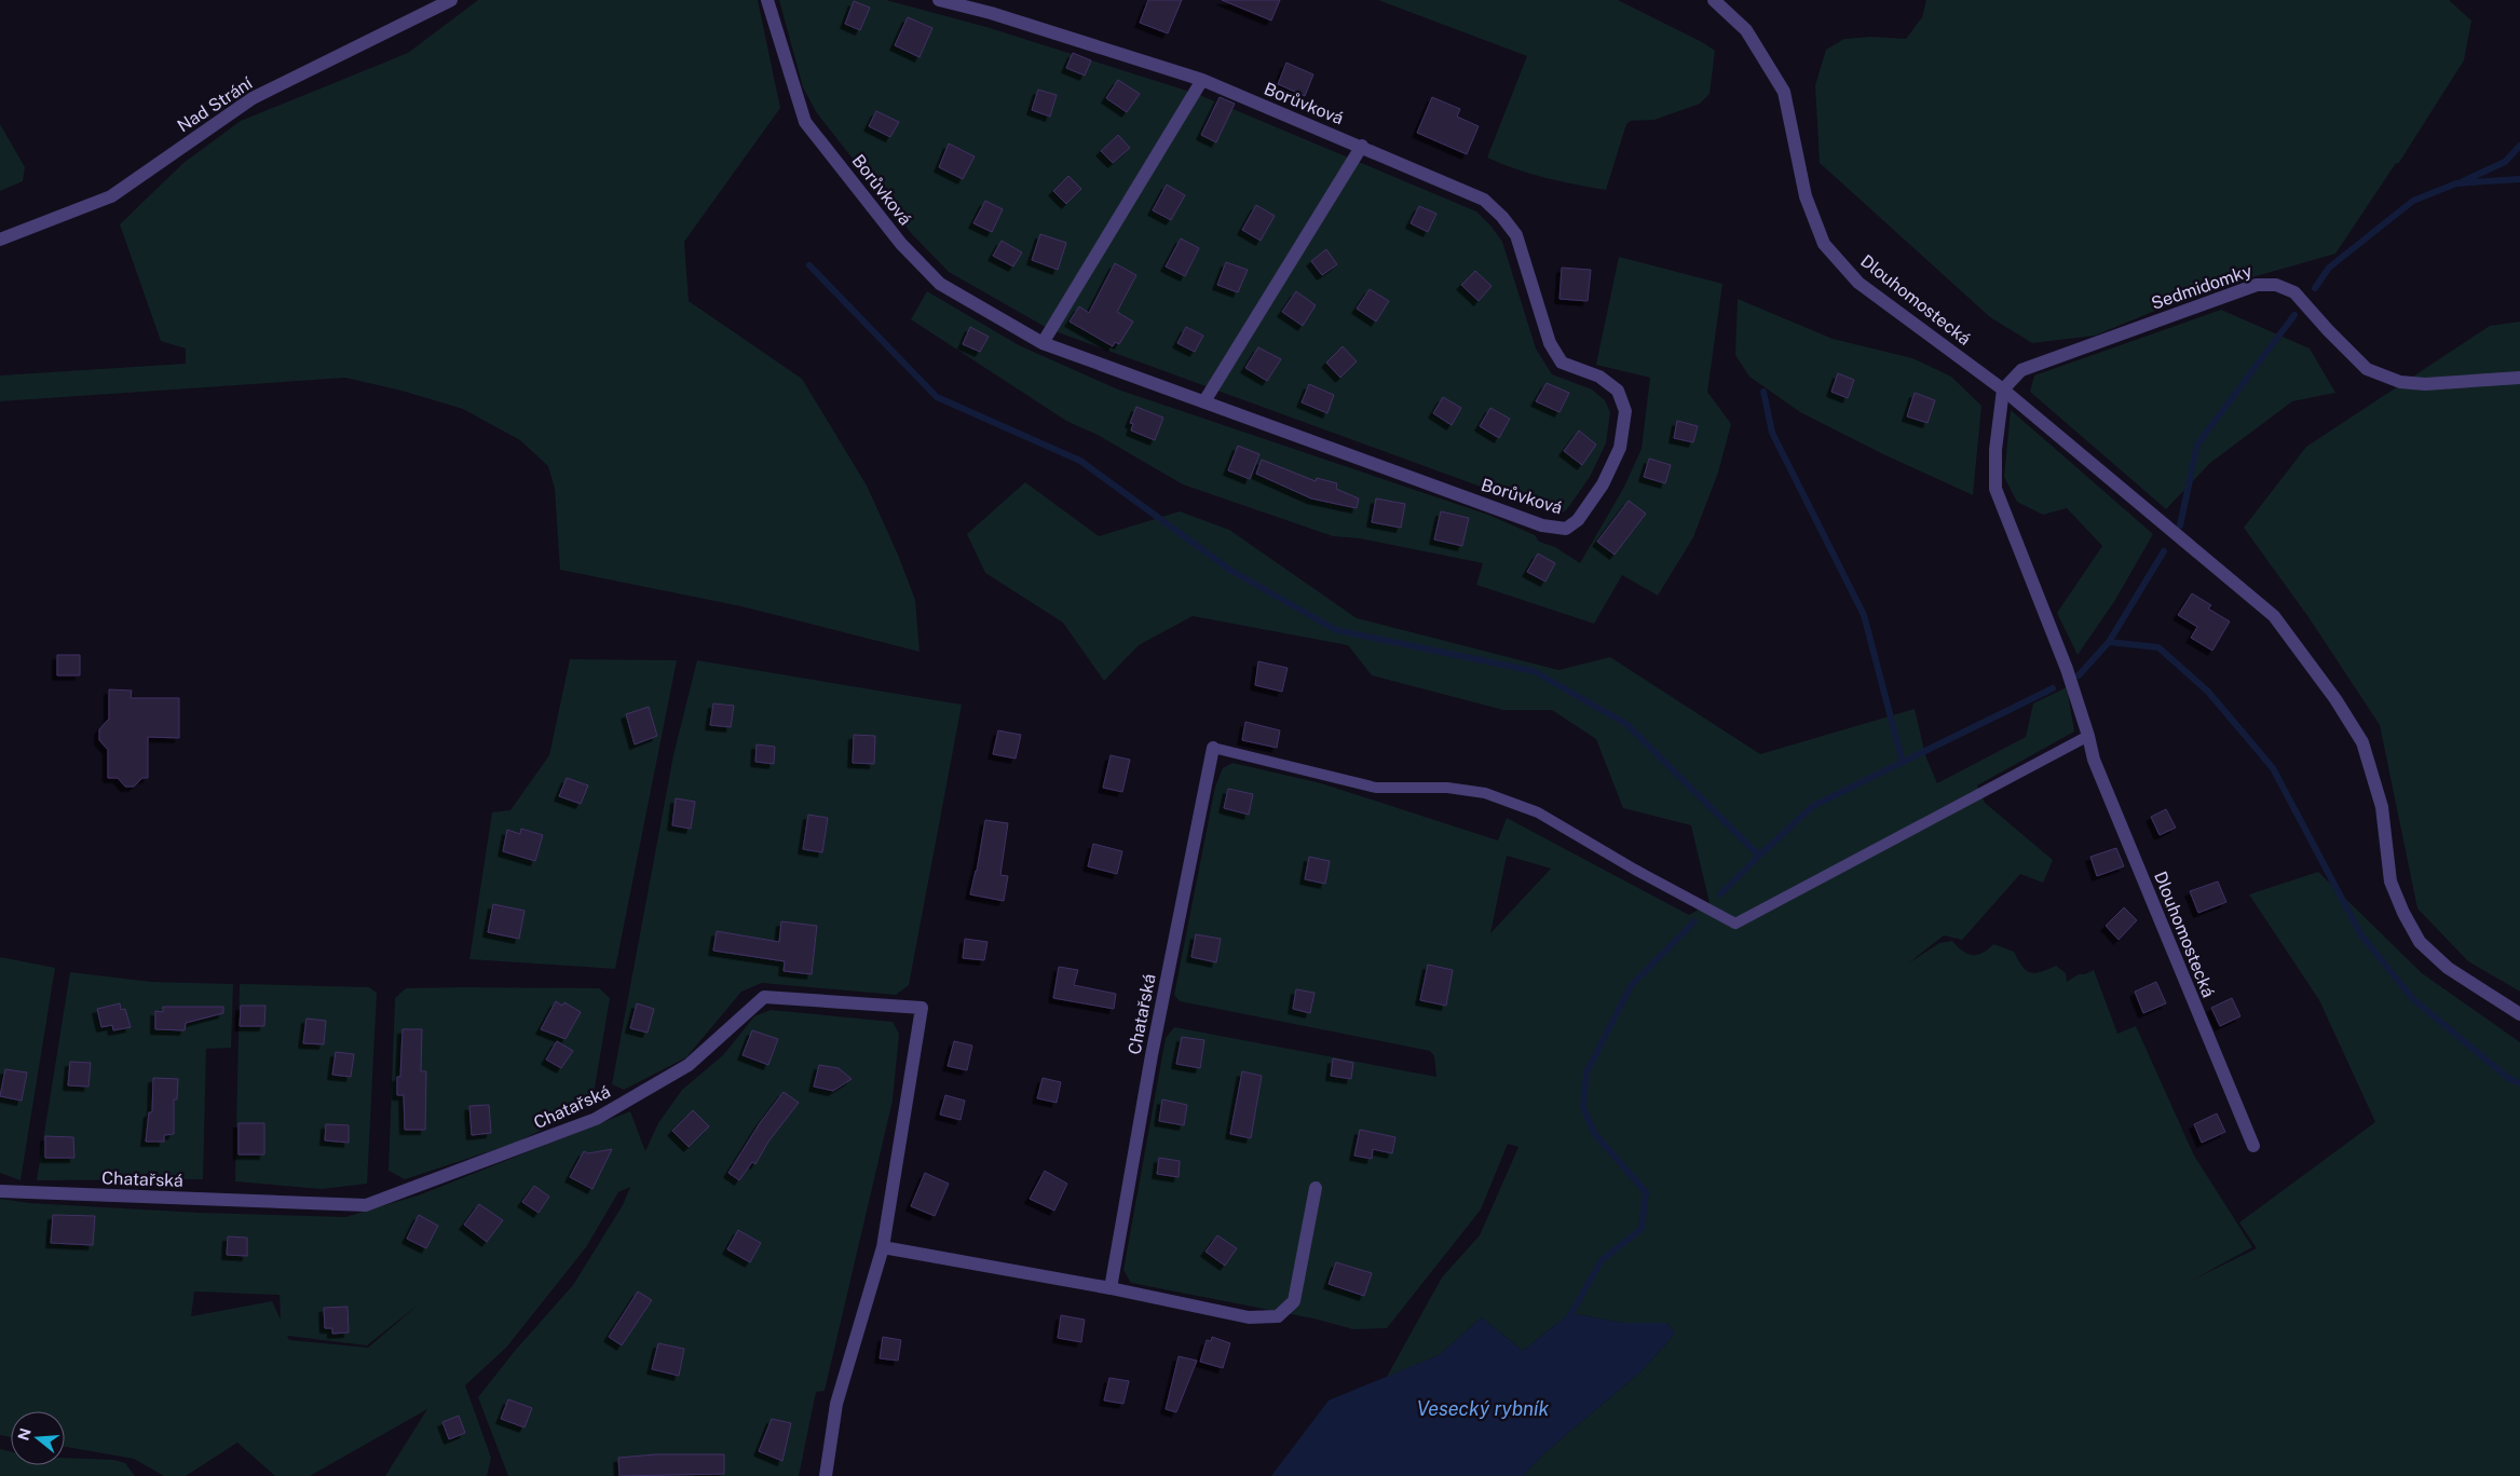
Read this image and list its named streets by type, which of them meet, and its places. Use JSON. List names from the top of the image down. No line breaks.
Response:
{"streets":{"street":["Borůvková","Nad Strání","Sedmidomky","Dlouhomostecká","Chatařská"]},"crossings":[["Sedmidomky","Dlouhomostecká"]],"water":["Vesecký rybník"],"north":"left"}
